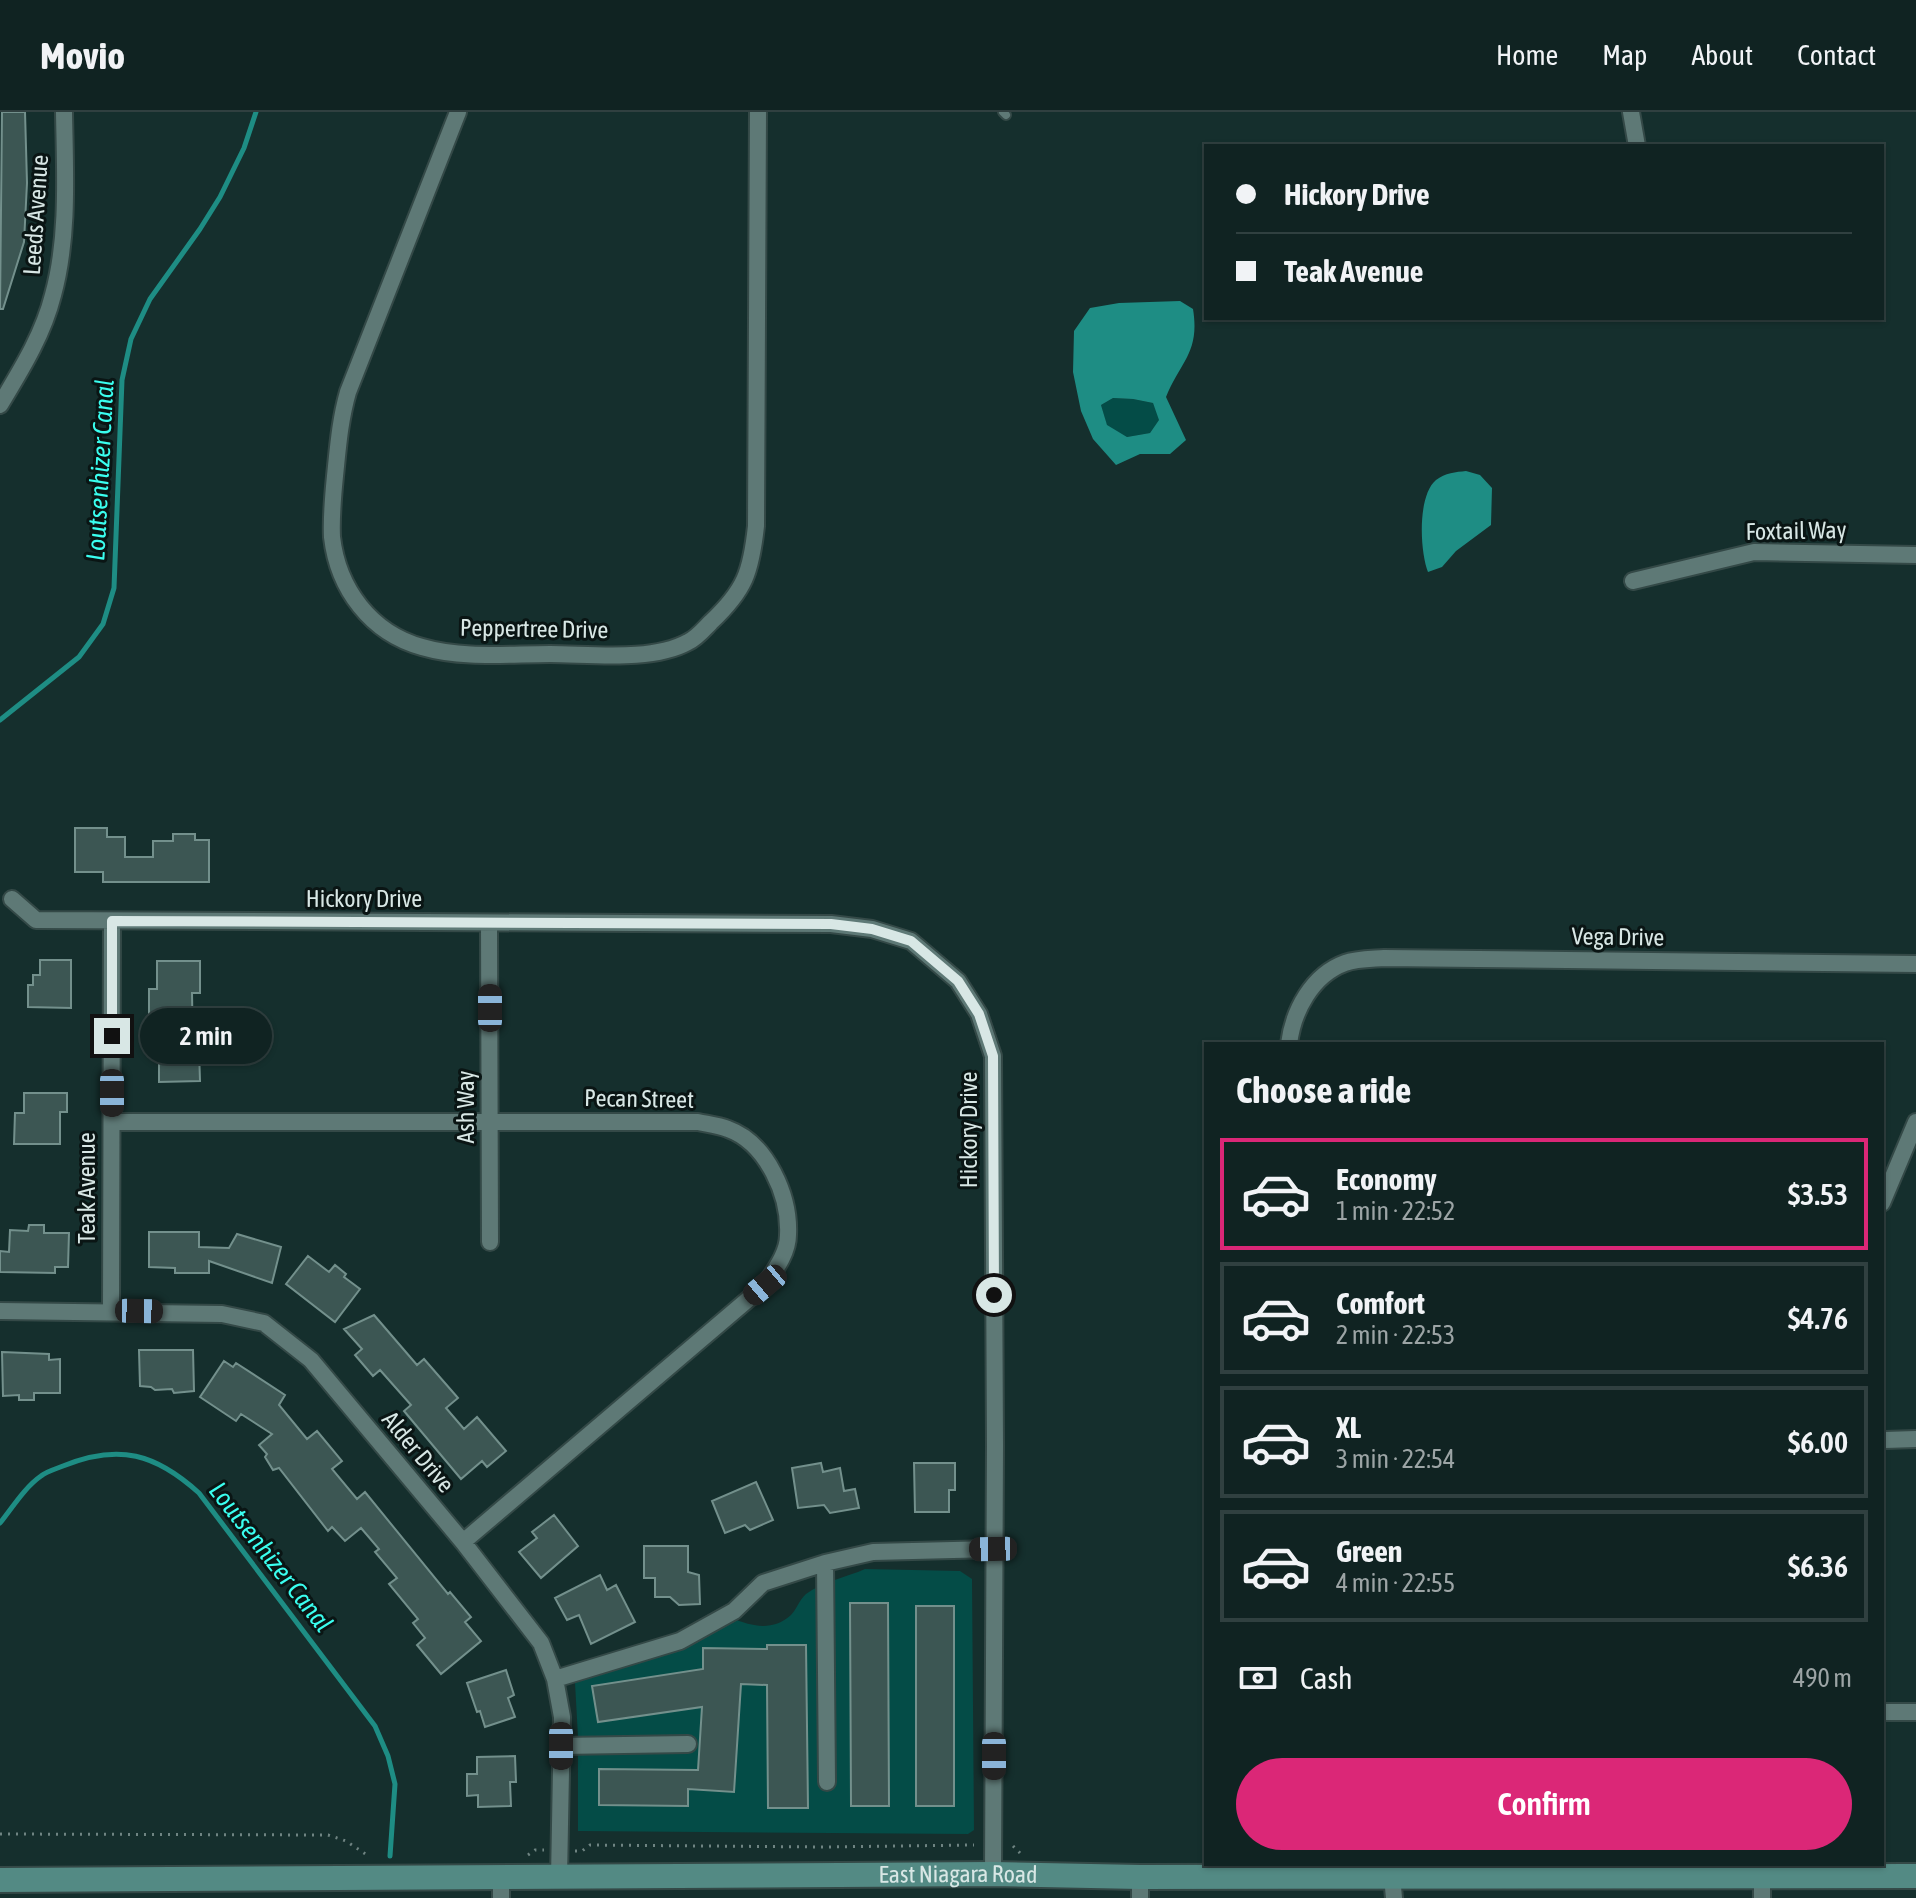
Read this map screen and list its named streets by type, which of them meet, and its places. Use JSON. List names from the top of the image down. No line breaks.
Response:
{"streets":{"street":["Leeds Avenue","Foxtail Way","Peppertree Drive","Hickory Drive","Vega Drive","Pecan Street","Ash Way","Teak Avenue","Alder Drive","East Niagara Road"]},"crossings":[["Hickory Drive","Ash Way"],["Hickory Drive","Teak Avenue"],["Hickory Drive","East Niagara Road"],["Pecan Street","Ash Way"],["Pecan Street","Teak Avenue"],["Pecan Street","Alder Drive"],["Teak Avenue","Alder Drive"],["Alder Drive","East Niagara Road"]],"water":["Loutsenhizer Canal"],"page":{"header":"Movio","nav":["Home","Map","About","Contact"],"banner":["Hickory Drive","Teak Avenue"],"bubble":"2 min","heading":"Choose a ride","list":[{"name":"Economy","note":"1 min · 22:52","value":"$3.53"},{"name":"Comfort","note":"2 min · 22:53","value":"$4.76"},{"name":"XL","note":"3 min · 22:54","value":"$6.00"},{"name":"Green","note":"4 min · 22:55","value":"$6.36"}],"pay":["Cash","490 m"],"buttons":"Confirm"}}
